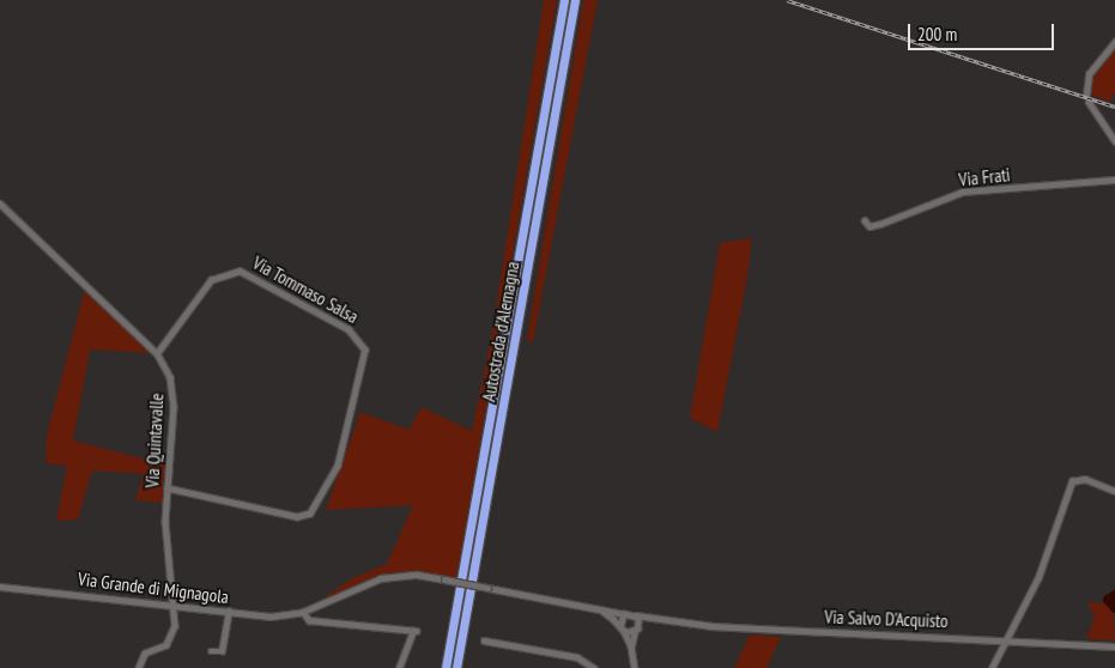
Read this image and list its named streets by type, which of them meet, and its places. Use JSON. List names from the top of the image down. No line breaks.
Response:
{"streets":{"highway":["Autostrada d'Alemagna"],"street":["Via Frati","Via Tommaso Salsa","Via Quintavalle","Via Grande di Mignagola","Via Salvo D'Acquisto"]},"crossings":[["Via Tommaso Salsa","Via Quintavalle"],["Via Quintavalle","Via Grande di Mignagola"],["Via Grande di Mignagola","Via Salvo D'Acquisto"]],"scale_bar":"200 m"}
